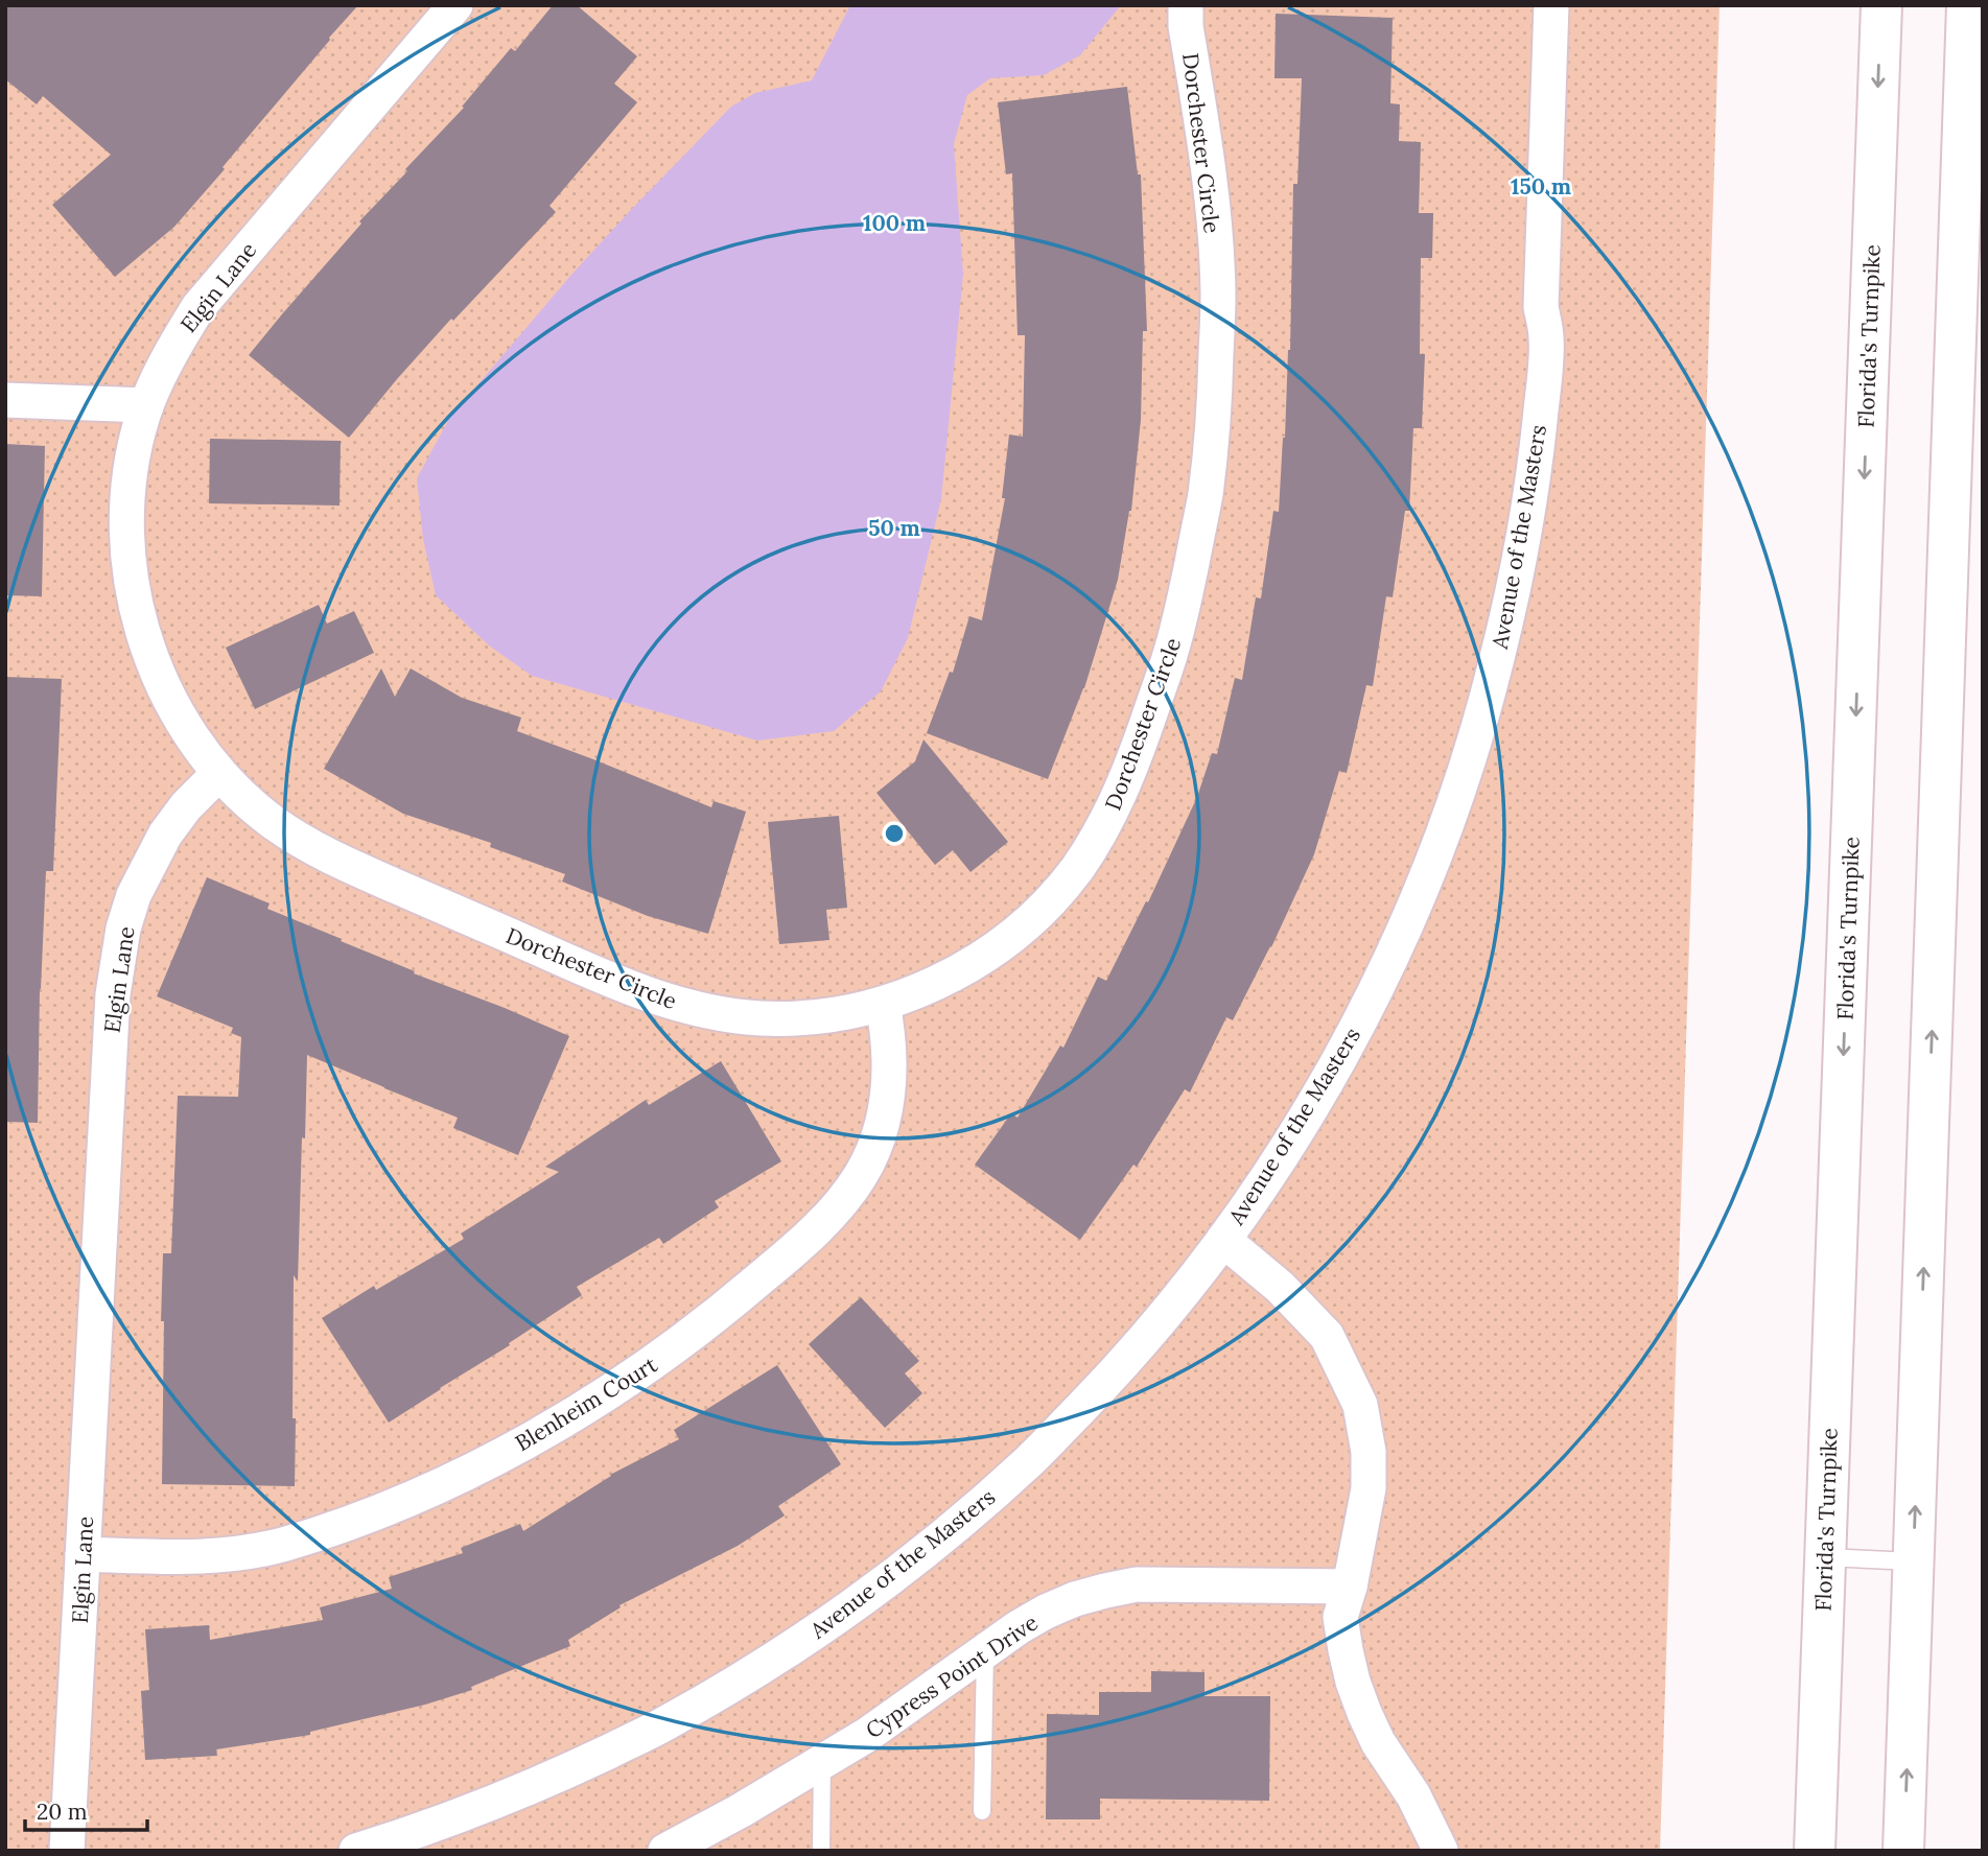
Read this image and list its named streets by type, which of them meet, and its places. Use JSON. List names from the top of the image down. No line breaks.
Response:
{"streets":{"highway":["Florida's Turnpike"],"street":["Dorchester Circle","Elgin Lane","Avenue of the Masters","Blenheim Court","Cypress Point Drive"]},"crossings":[["Dorchester Circle","Elgin Lane"],["Dorchester Circle","Blenheim Court"],["Elgin Lane","Blenheim Court"]],"scale_bar":"20 m","rings":["150 m","100 m","50 m"]}
